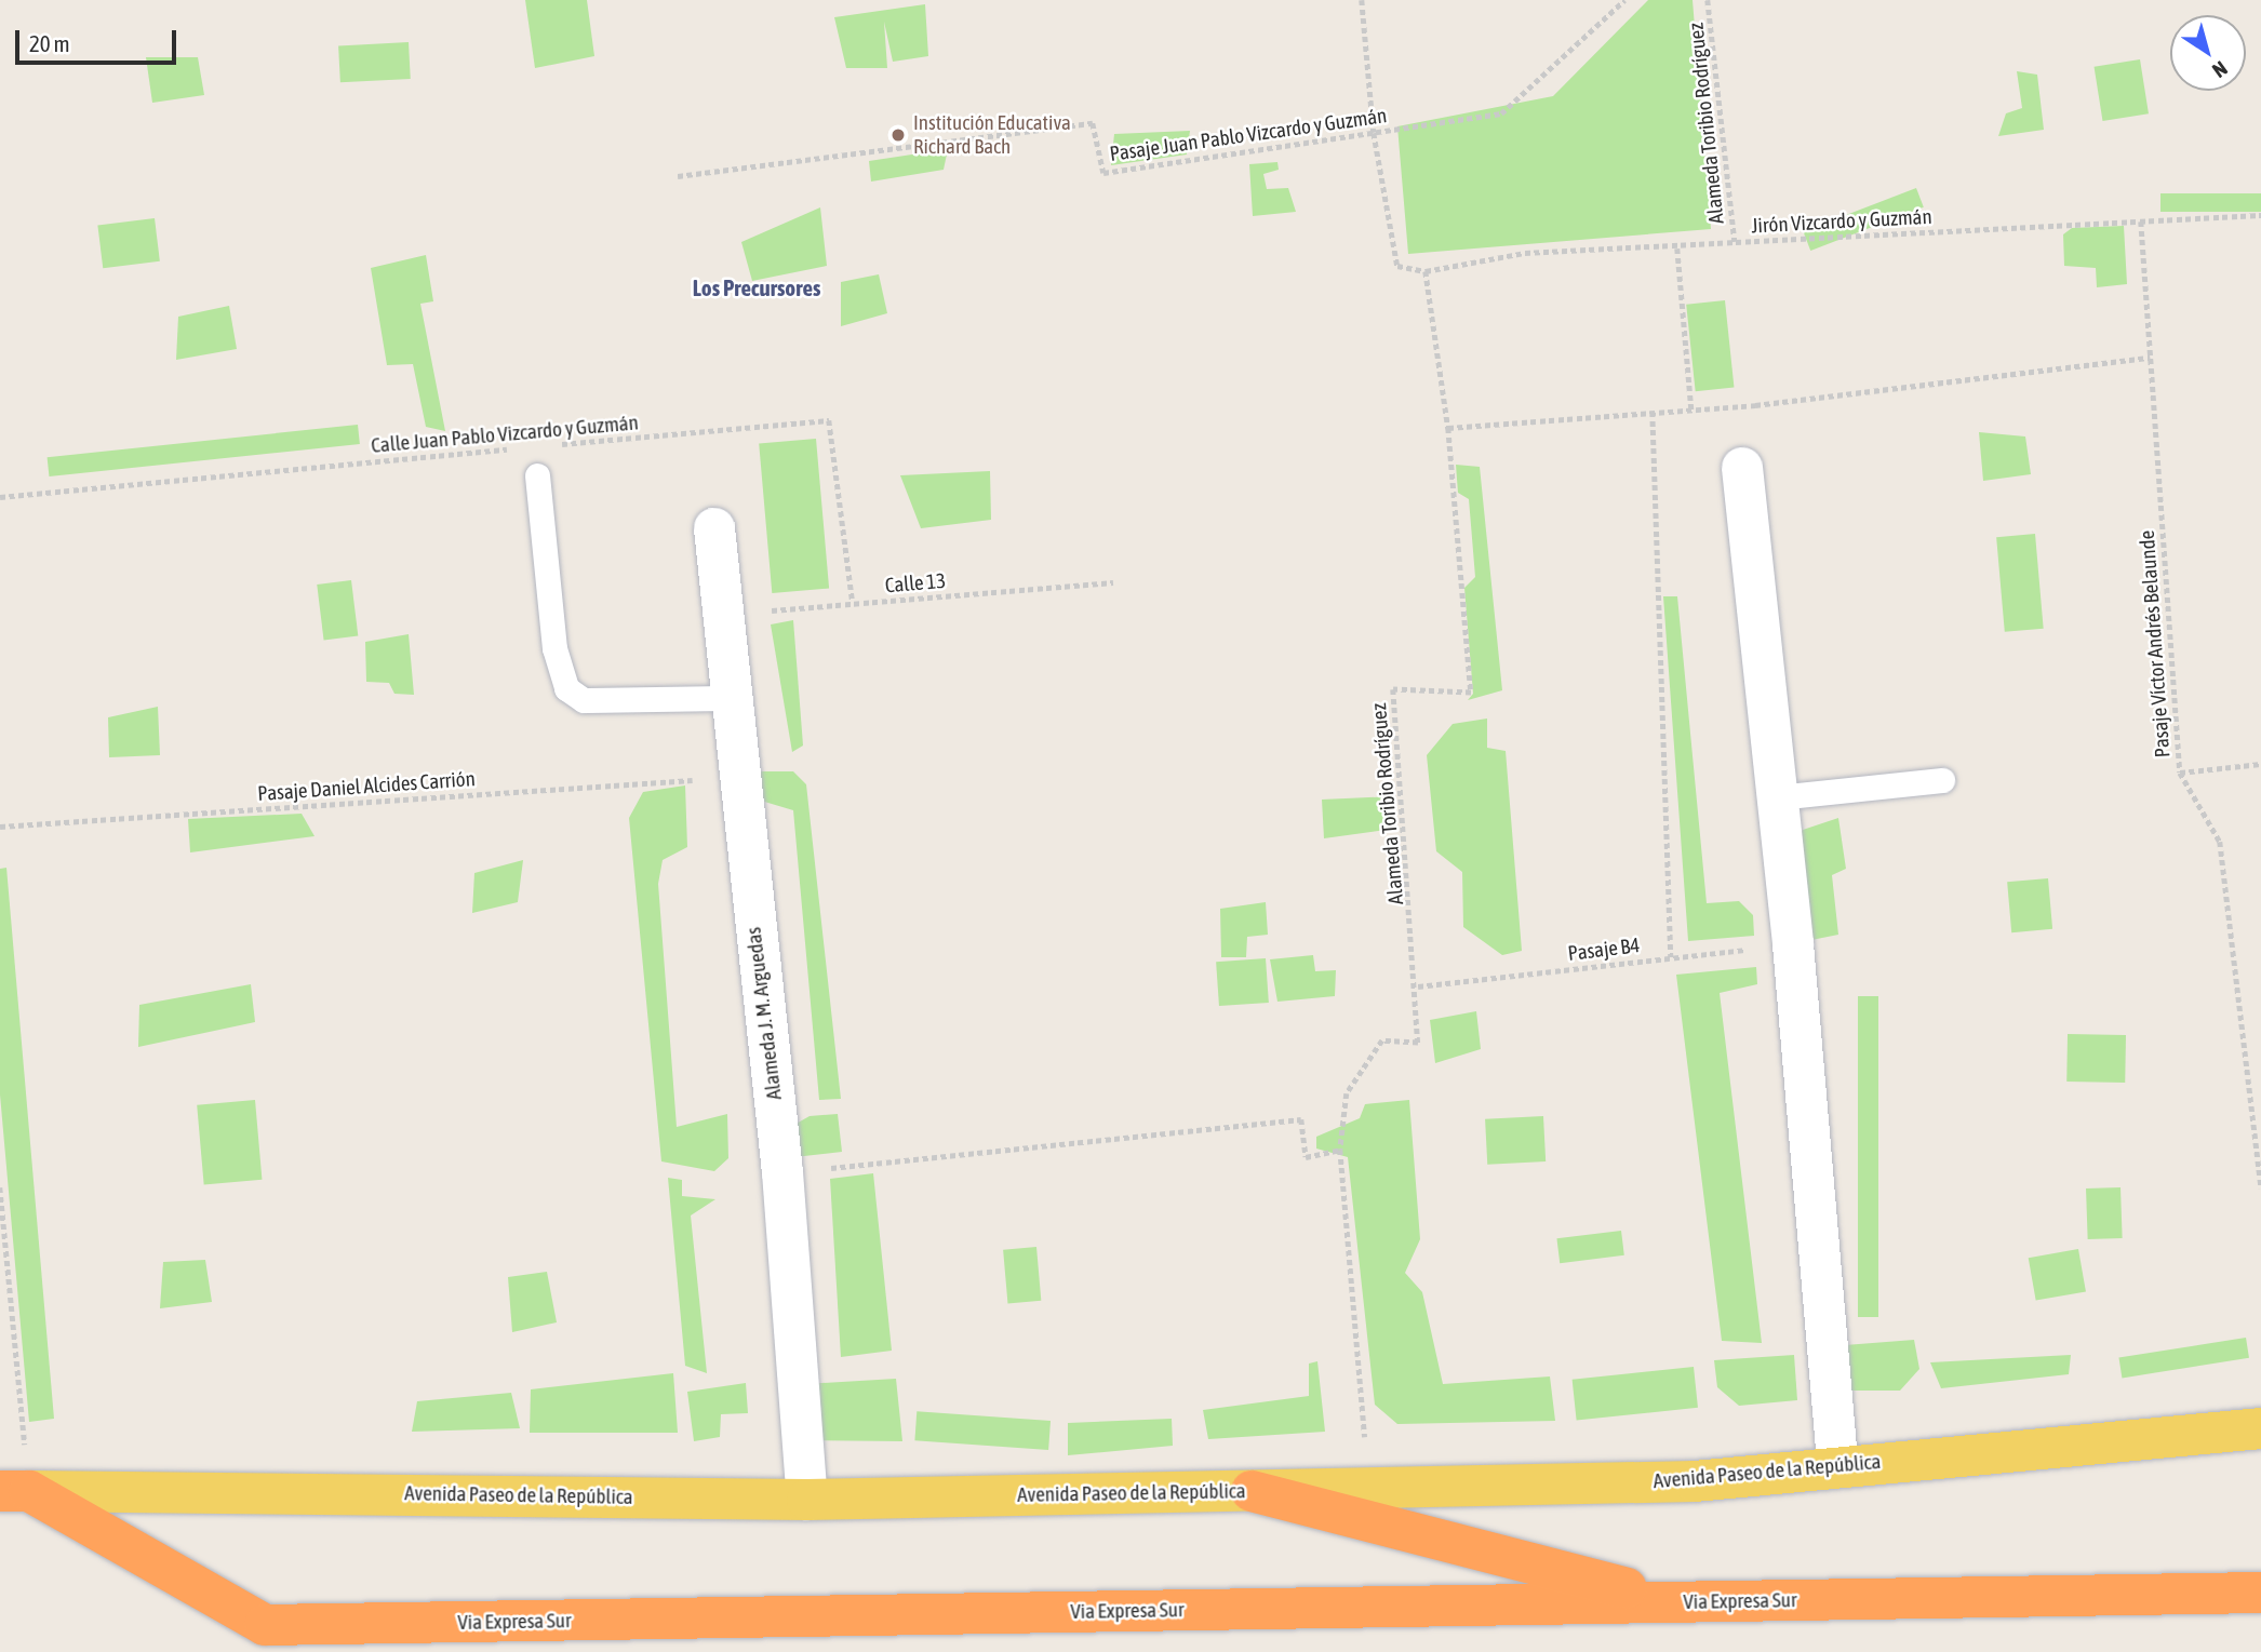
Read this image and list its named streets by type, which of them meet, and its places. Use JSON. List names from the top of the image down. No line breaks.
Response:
{"streets":{"highway":["Via Expresa Sur"],"main road":["Avenida Paseo de la República"],"street":["Alameda J. M. Arguedas"],"path":["Alameda Toribio Rodríguez","Pasaje Juan Pablo Vizcardo y Guzmán","Jirón Vizcardo y Guzmán","Calle Juan Pablo Vizcardo y Guzmán","Calle 13","Pasaje Víctor Andrés Belaunde","Pasaje Daniel Alcides Carrión","Pasaje B4"]},"crossings":[["Alameda Toribio Rodríguez","Jirón Vizcardo y Guzmán"],["Alameda Toribio Rodríguez","Pasaje B4"],["Jirón Vizcardo y Guzmán","Pasaje Víctor Andrés Belaunde"],["Calle Juan Pablo Vizcardo y Guzmán","Calle 13"],["Calle 13","Alameda J. M. Arguedas"],["Pasaje Daniel Alcides Carrión","Alameda J. M. Arguedas"],["Alameda J. M. Arguedas","Avenida Paseo de la República"],["Avenida Paseo de la República","Via Expresa Sur"]],"districts":["Los Precursores"],"places":["Institución Educativa Richard Bach"],"scale_bar":"20 m","north":"bottom right"}
